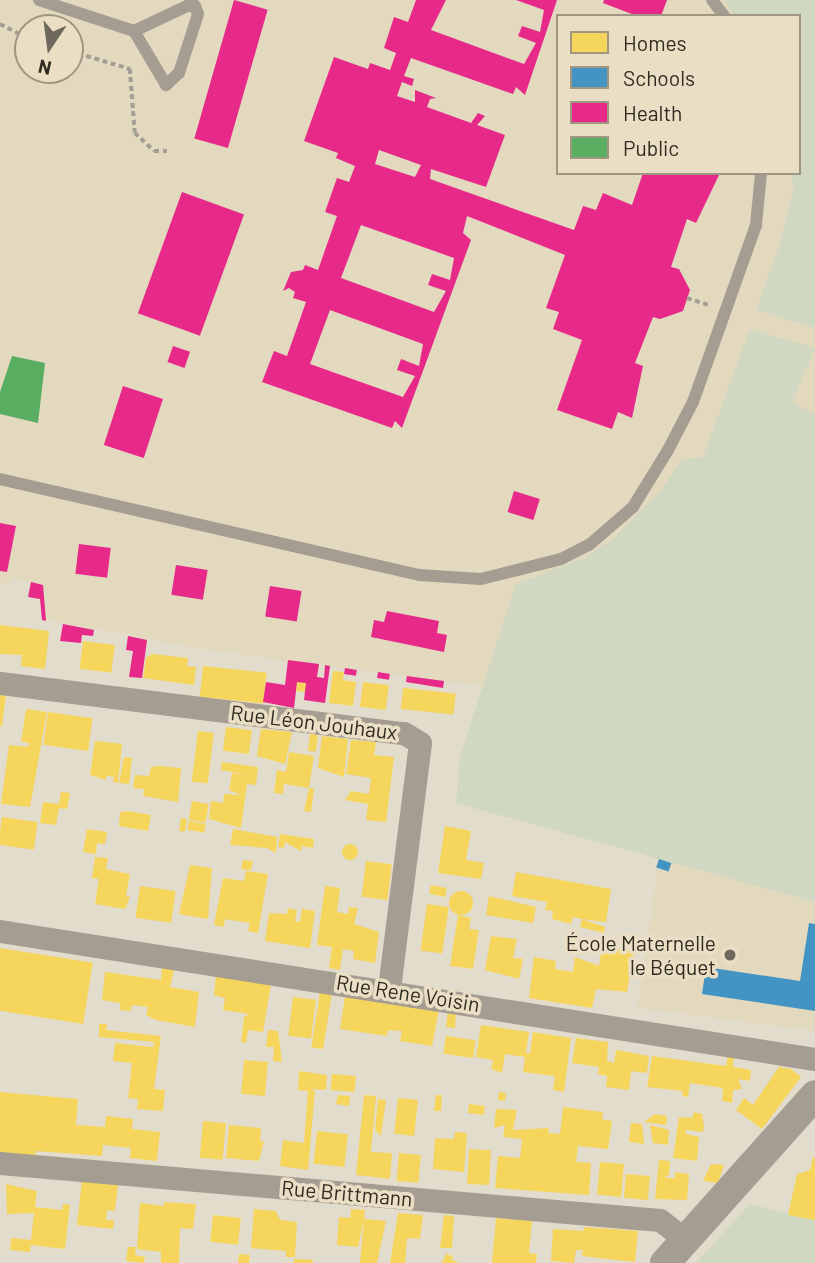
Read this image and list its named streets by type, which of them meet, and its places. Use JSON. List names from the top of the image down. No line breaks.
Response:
{"streets":{"street":["Rue Léon Jouhaux","Rue Rene Voisin","Rue Brittmann"]},"crossings":[["Rue Léon Jouhaux","Rue Rene Voisin"]],"places":["École Maternelle le Béquet"],"legend":["Homes","Schools","Health","Public"],"north":"bottom"}
